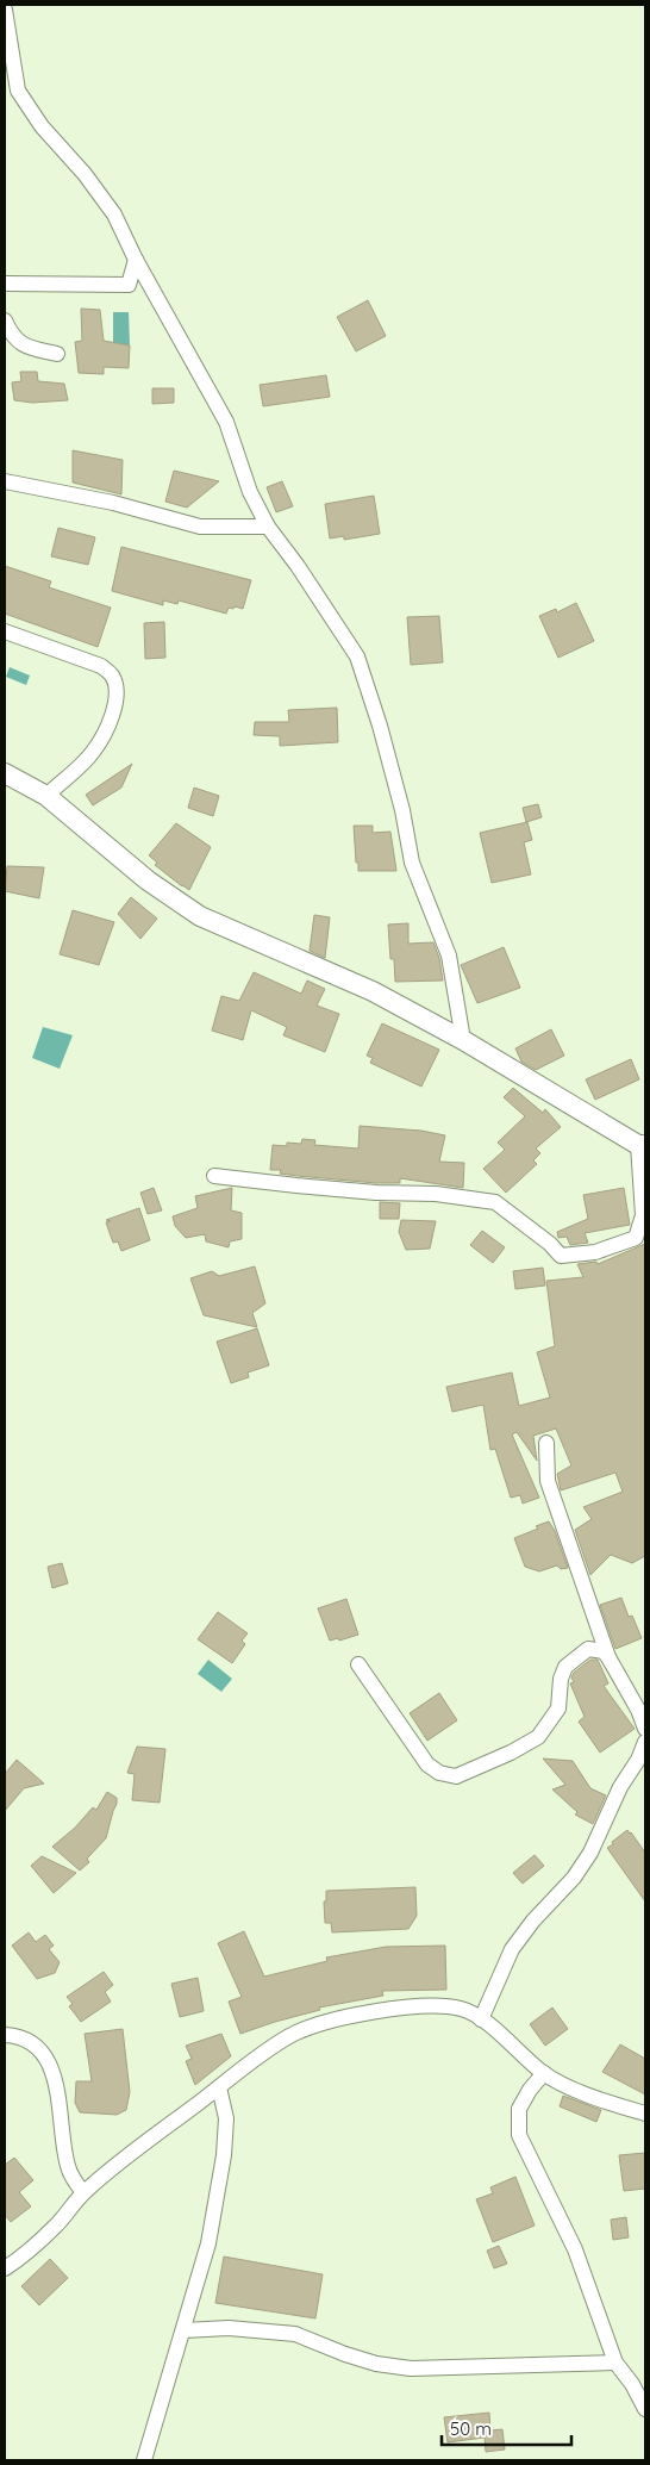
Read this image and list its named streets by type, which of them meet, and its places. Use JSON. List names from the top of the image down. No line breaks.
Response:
{"scale_bar":"50 m"}
